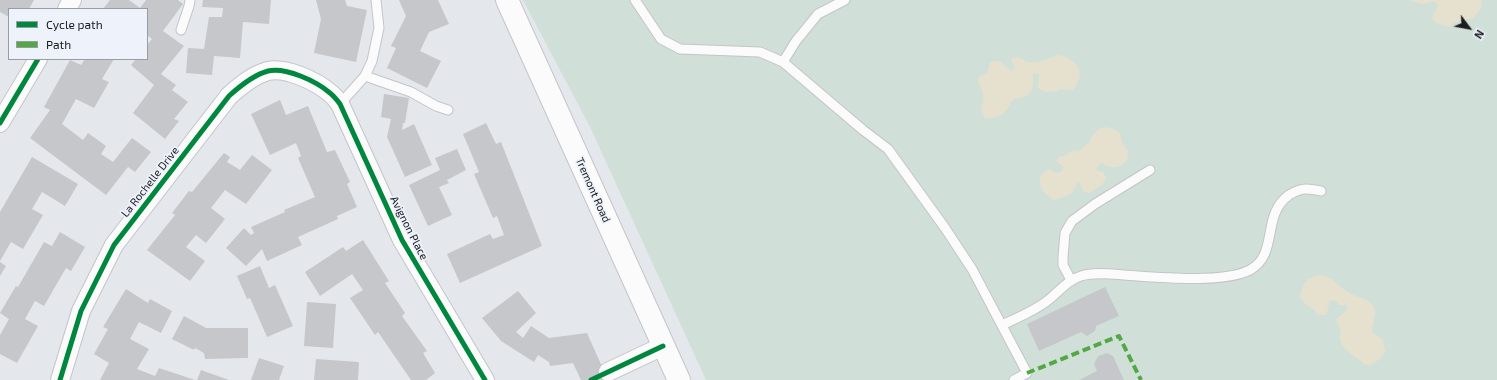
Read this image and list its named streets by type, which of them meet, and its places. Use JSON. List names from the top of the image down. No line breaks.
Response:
{"streets":{"main road":["Tremont Road"],"street":["La Rochelle Drive","Avignon Place"]},"crossings":[["La Rochelle Drive","Avignon Place"]],"legend":["Cycle path","Path"],"north":"bottom right"}
